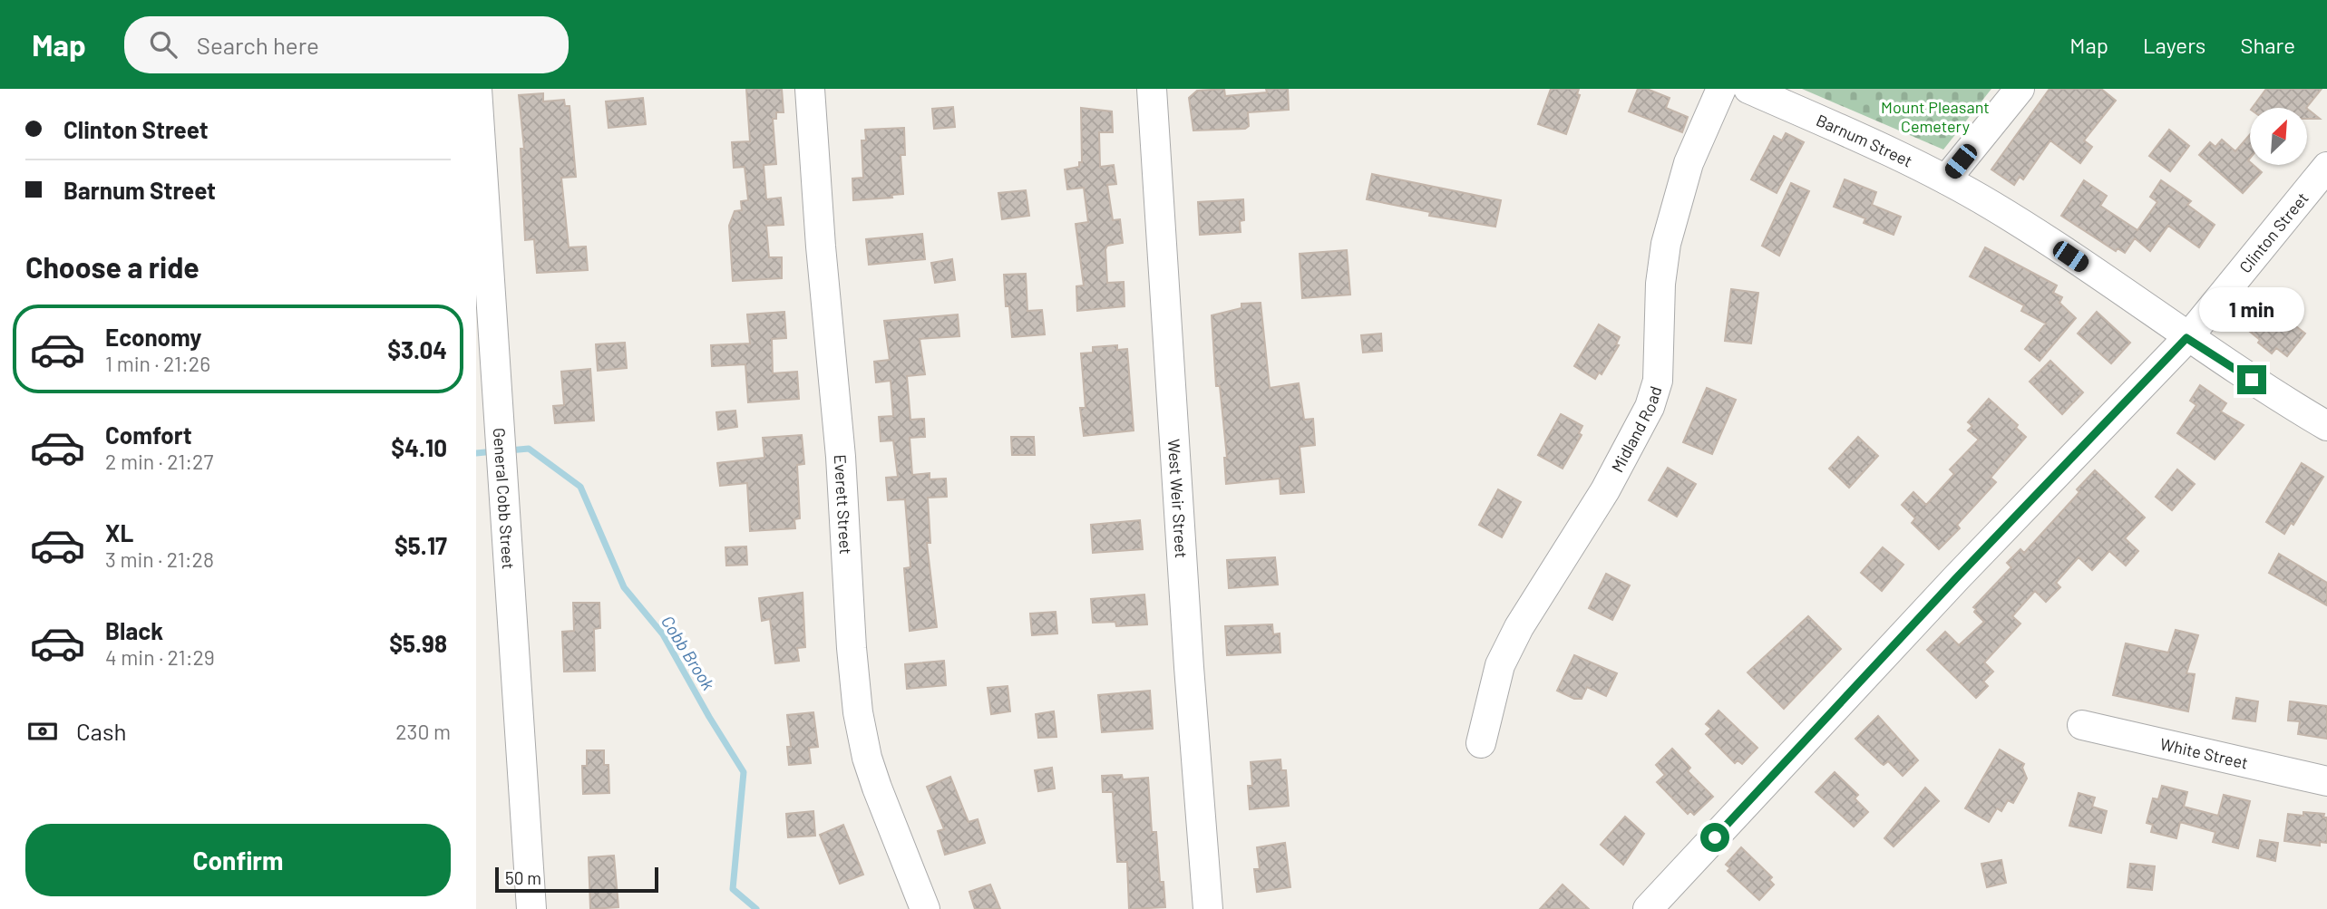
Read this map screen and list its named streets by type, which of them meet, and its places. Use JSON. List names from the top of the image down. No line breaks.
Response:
{"streets":{"street":["Barnum Street","Clinton Street","Midland Road","General Cobb Street","West Weir Street","Everett Street","White Street"]},"crossings":[["Barnum Street","Clinton Street"]],"water":["Cobb Brook"],"parks":["Mount Pleasant Cemetery"],"scale_bar":"50 m","north":"top right","page":{"header":"Map","search":"Search here","nav":["Map","Layers","Share"],"banner":["Clinton Street","Barnum Street"],"heading":"Choose a ride","bubble":"1 min","list":[{"name":"Economy","note":"1 min · 21:26","value":"$3.04"},{"name":"Comfort","note":"2 min · 21:27","value":"$4.10"},{"name":"XL","note":"3 min · 21:28","value":"$5.17"},{"name":"Black","note":"4 min · 21:29","value":"$5.98"}],"pay":["Cash","230 m"],"buttons":"Confirm","scale":"50 m"}}
